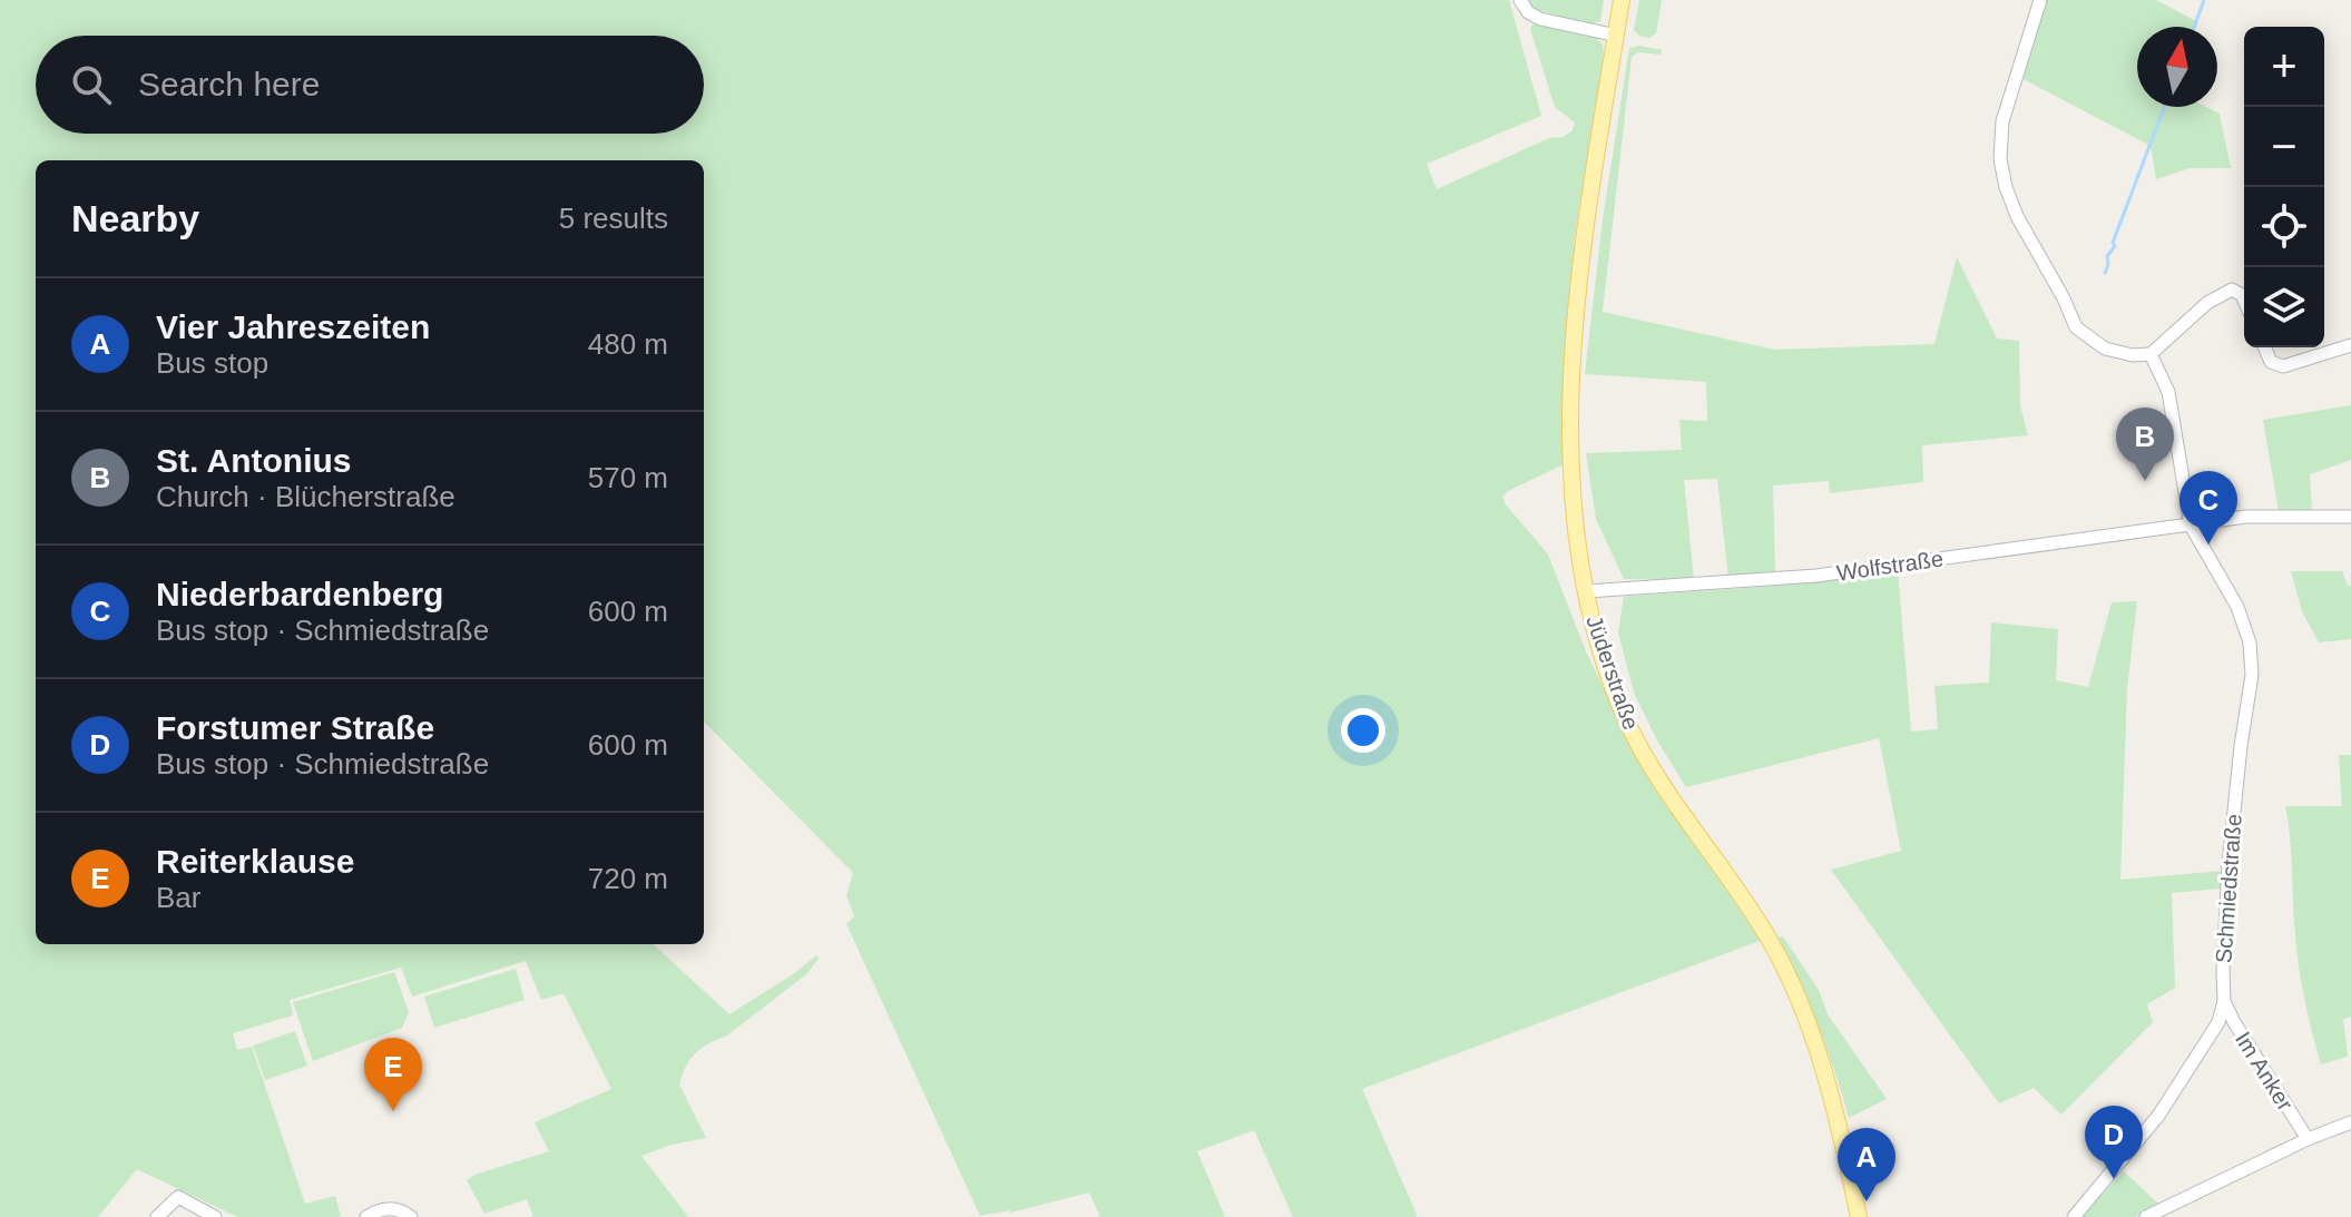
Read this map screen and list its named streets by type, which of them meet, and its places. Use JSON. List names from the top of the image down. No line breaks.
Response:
{"streets":{"main road":["Jüderstraße"],"street":["Wolfstraße","Schmiedstraße","Im Anker"]},"crossings":[["Wolfstraße","Jüderstraße"],["Wolfstraße","Schmiedstraße"],["Schmiedstraße","Im Anker"]],"north":"top","page":{"map_buttons":["+","−"],"search":"Search here","heading":["Nearby","5 results"],"list":[{"mark":"A","name":"Vier Jahreszeiten","note":"Bus stop","value":"480 m"},{"mark":"B","name":"St. Antonius","note":"Church · Blücherstraße","value":"570 m"},{"mark":"C","name":"Niederbardenberg","note":"Bus stop · Schmiedstraße","value":"600 m"},{"mark":"D","name":"Forstumer Straße","note":"Bus stop · Schmiedstraße","value":"600 m"},{"mark":"E","name":"Reiterklause","note":"Bar","value":"720 m"}],"pins":["B","C","E","D","A"]}}
